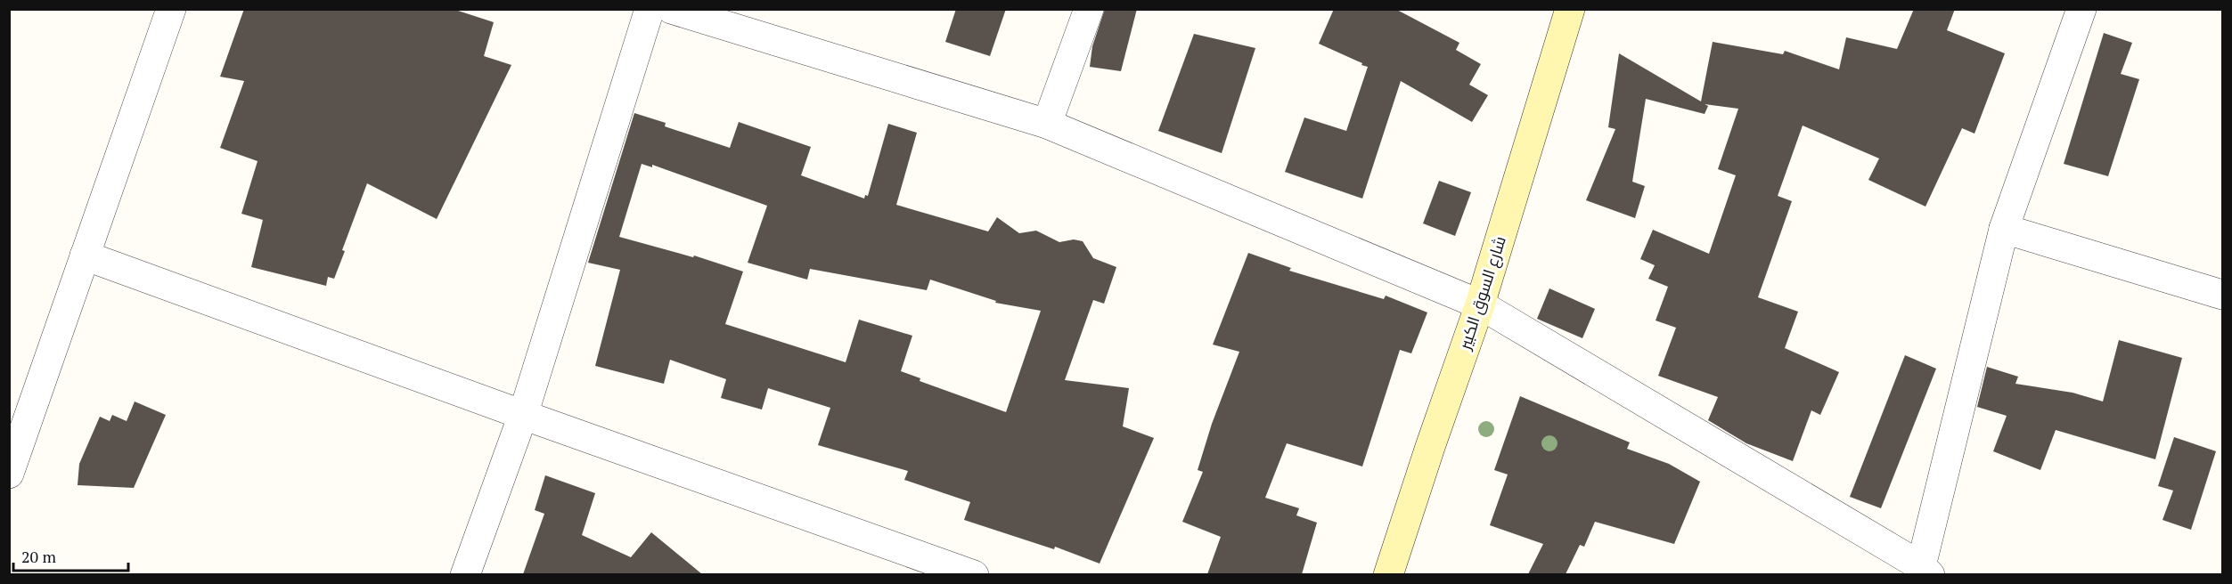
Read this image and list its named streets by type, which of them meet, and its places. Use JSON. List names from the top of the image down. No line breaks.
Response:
{"streets":{"street":["شارع السوق الكبير"]},"scale_bar":"20 m"}
